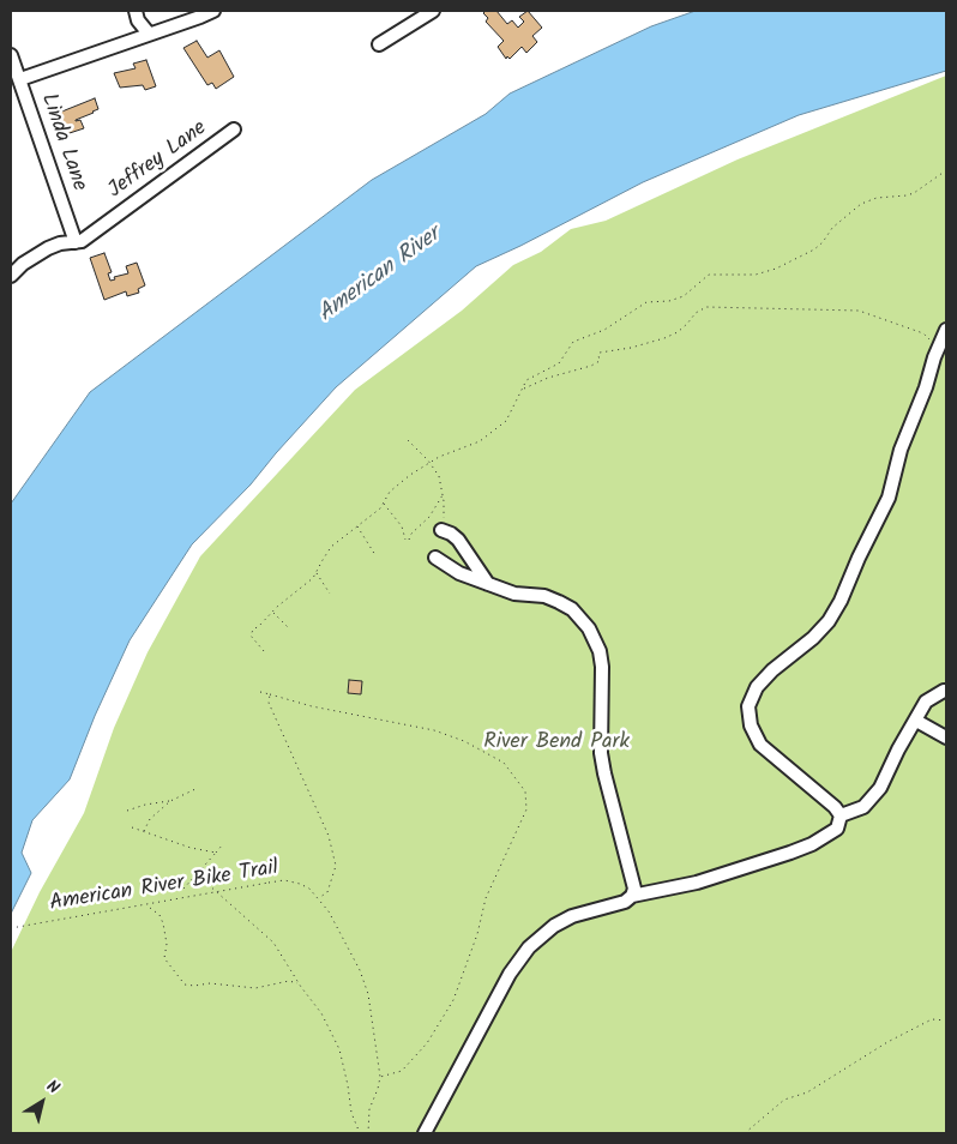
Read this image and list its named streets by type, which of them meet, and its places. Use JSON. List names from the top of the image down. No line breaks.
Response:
{"streets":{"street":["Linda Lane","Jeffrey Lane"],"path":["American River Bike Trail"]},"crossings":[["Linda Lane","Jeffrey Lane"]],"water":["American River"],"parks":["River Bend Park"],"north":"top right"}
